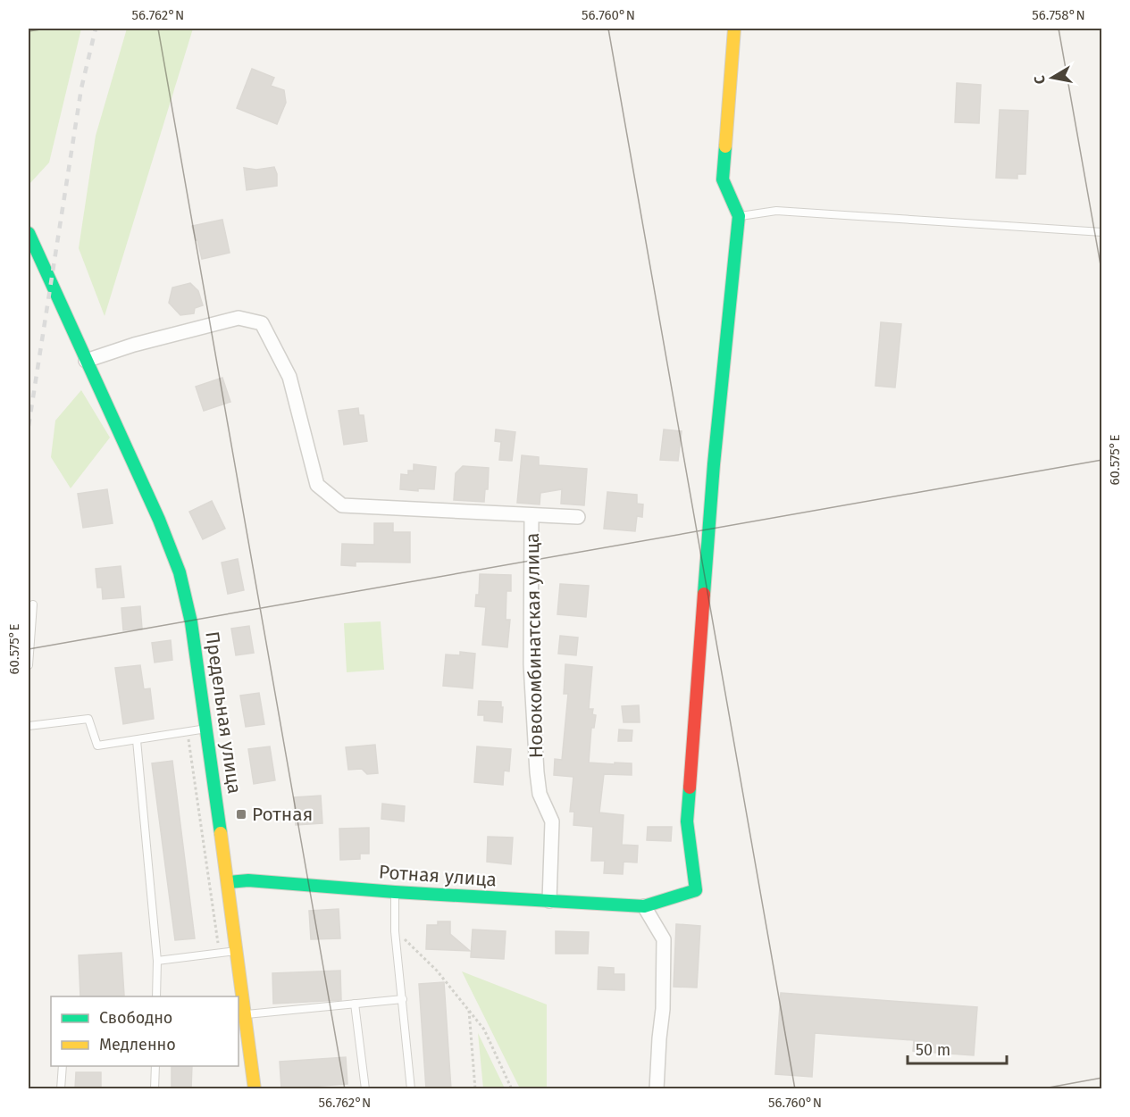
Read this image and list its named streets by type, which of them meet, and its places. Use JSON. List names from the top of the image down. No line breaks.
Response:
{"streets":{"street":["Новокомбинатская улица","Предельная улица","Ротная улица"]},"crossings":[["Новокомбинатская улица","Ротная улица"],["Предельная улица","Ротная улица"]],"places":{"transit":["Ротная"]},"legend":["Свободно","Медленно"],"scale_bar":"50 m","north":"left","coordinates":["56.762°N","56.760°N","56.758°N","60.575°E"]}
